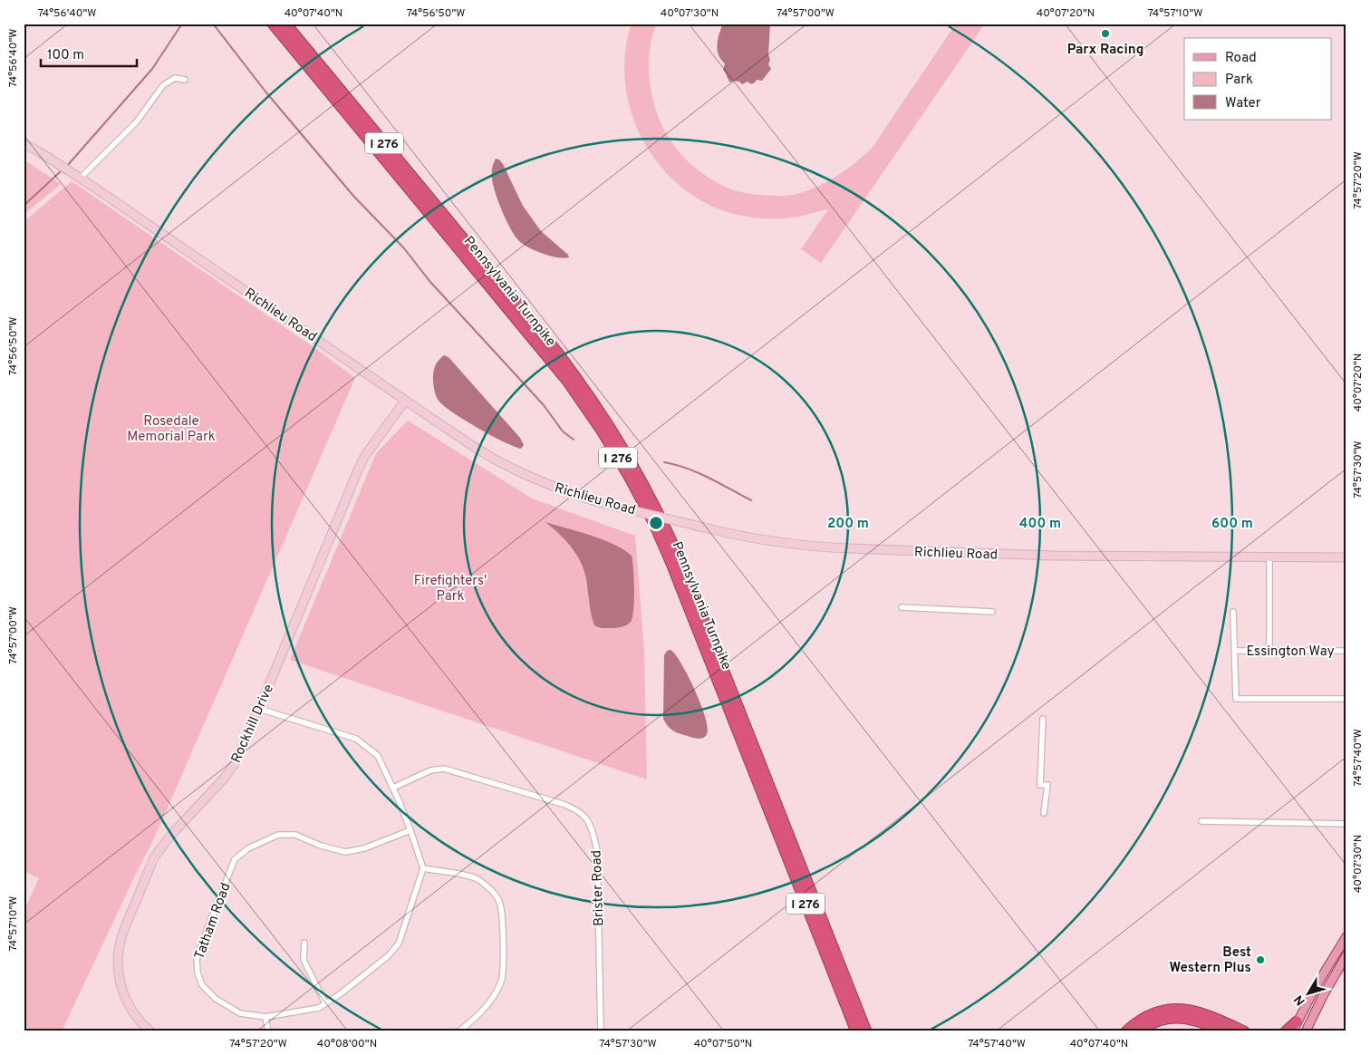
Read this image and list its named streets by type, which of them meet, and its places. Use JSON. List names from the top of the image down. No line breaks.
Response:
{"streets":{"highway":["I 276","Pennsylvania Turnpike"],"main road":["Richlieu Road","Rockhill Drive"],"street":["Essington Way","Brister Road","Tatham Road"]},"crossings":[["Richlieu Road","Rockhill Drive"]],"parks":["Rosedale Memorial Park","Firefighters' Park"],"places":["Parx Racing","Best Western Plus"],"legend":["Road","Park","Water"],"scale_bar":"100 m","north":"bottom left","coordinates":["74°56'40\"W","40°07'40\"N","74°56'50\"W","40°07'30\"N","74°57'00\"W","40°07'20\"N","74°57'10\"W","74°57'20\"W","74°57'30\"W","74°57'40\"W","40°08'00\"N","40°07'50\"N"],"rings":["200 m","400 m","600 m"]}
